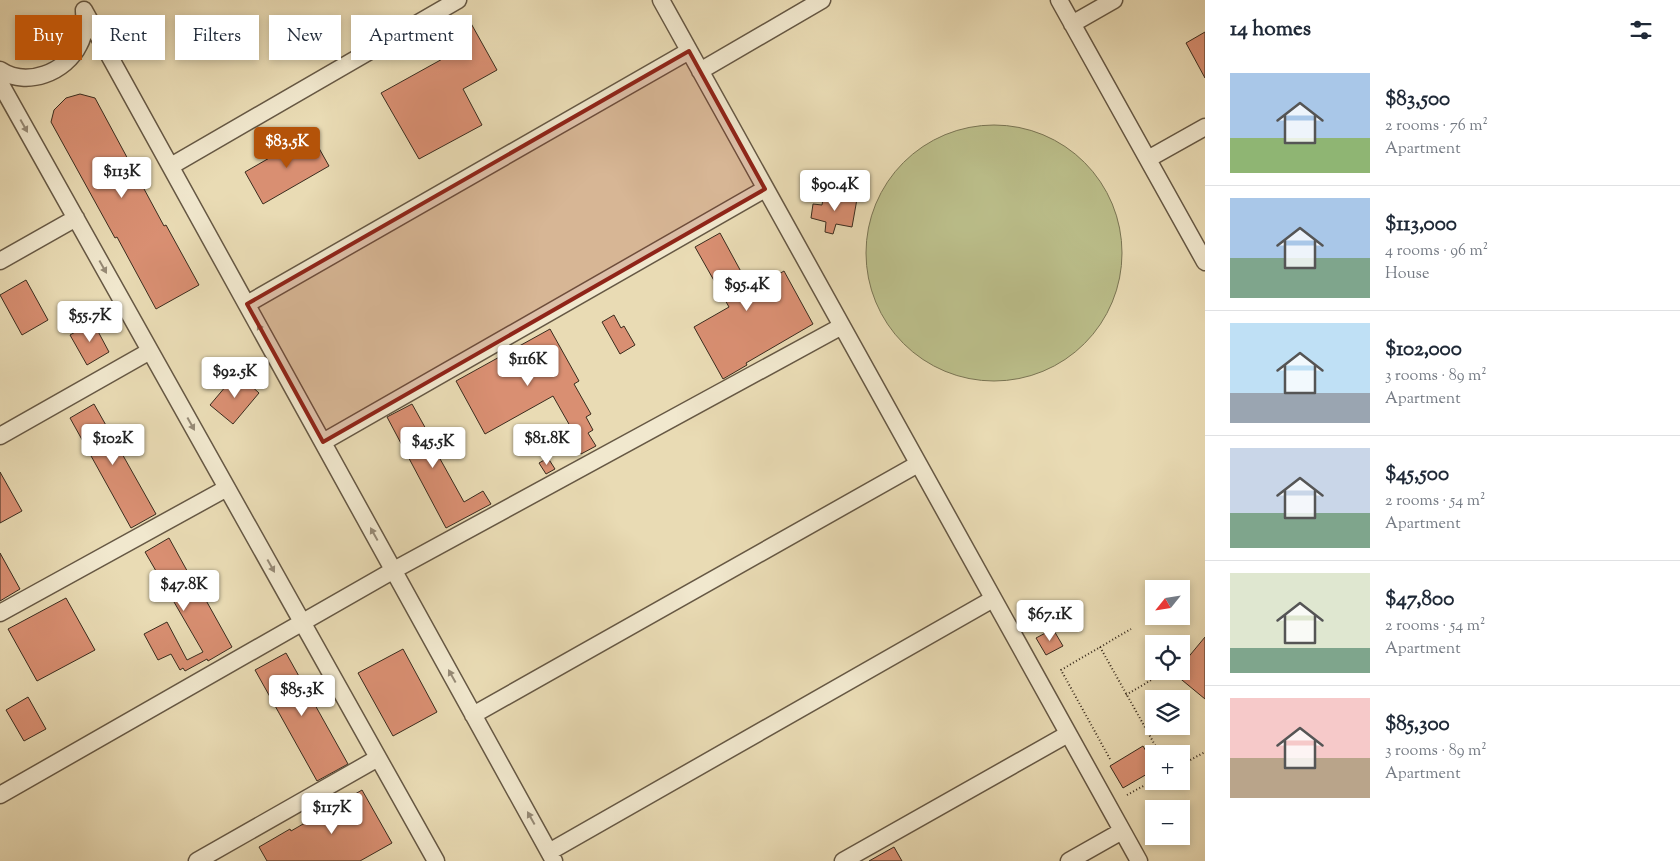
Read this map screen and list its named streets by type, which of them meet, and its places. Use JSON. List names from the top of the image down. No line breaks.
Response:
{"north":"bottom left","page":{"heading":"14 homes","chip":["Buy","Rent","Filters","New","Apartment"],"list":[{"name":"$83,500","note":"2 rooms · 76 m² · Apartment"},{"name":"$113,000","note":"4 rooms · 96 m² · House"},{"name":"$102,000","note":"3 rooms · 89 m² · Apartment"},{"name":"$45,500","note":"2 rooms · 54 m² · Apartment"},{"name":"$47,800","note":"2 rooms · 54 m² · Apartment"},{"name":"$85,300","note":"3 rooms · 89 m² · Apartment"}],"price":["$83.5K","$113K","$90.4K","$95.4K","$55.7K","$116K","$92.5K","$102K","$81.8K","$45.5K","$47.8K","$67.1K","$85.3K","$117K"],"map_buttons":["+","−"]}}
